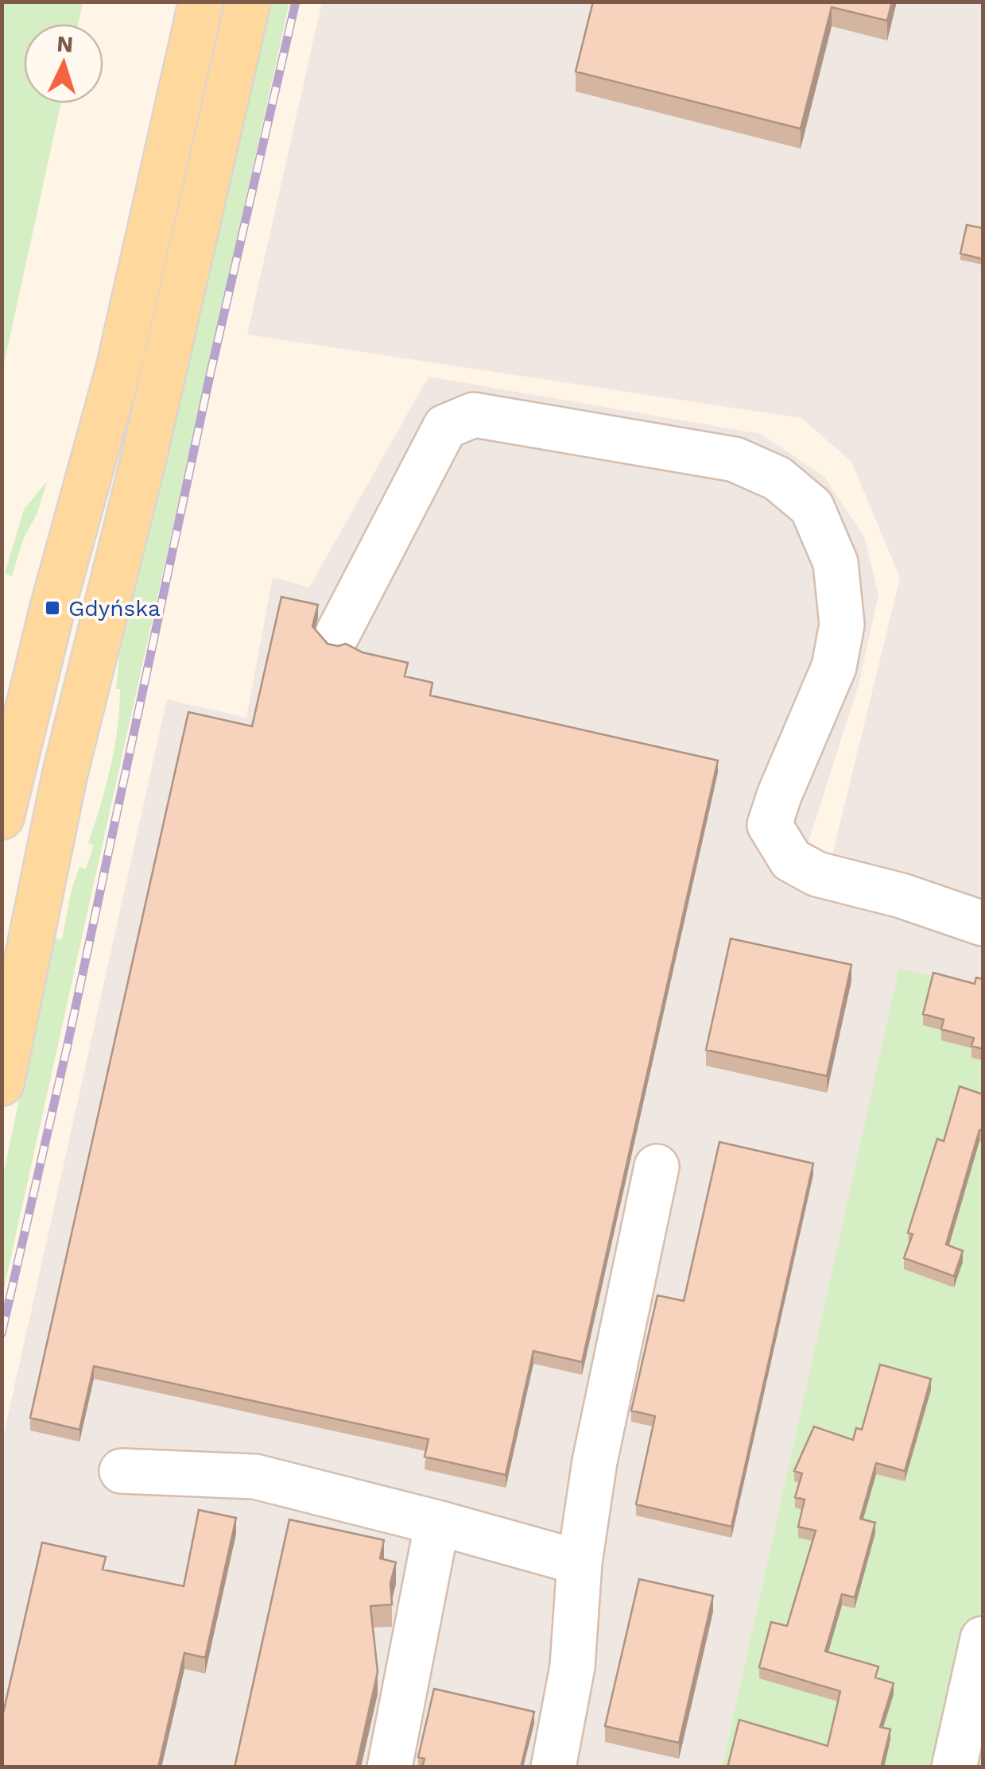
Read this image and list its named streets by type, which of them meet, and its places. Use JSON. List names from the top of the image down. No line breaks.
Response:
{"places":{"transit":["Gdyńska"]},"north":"top"}
